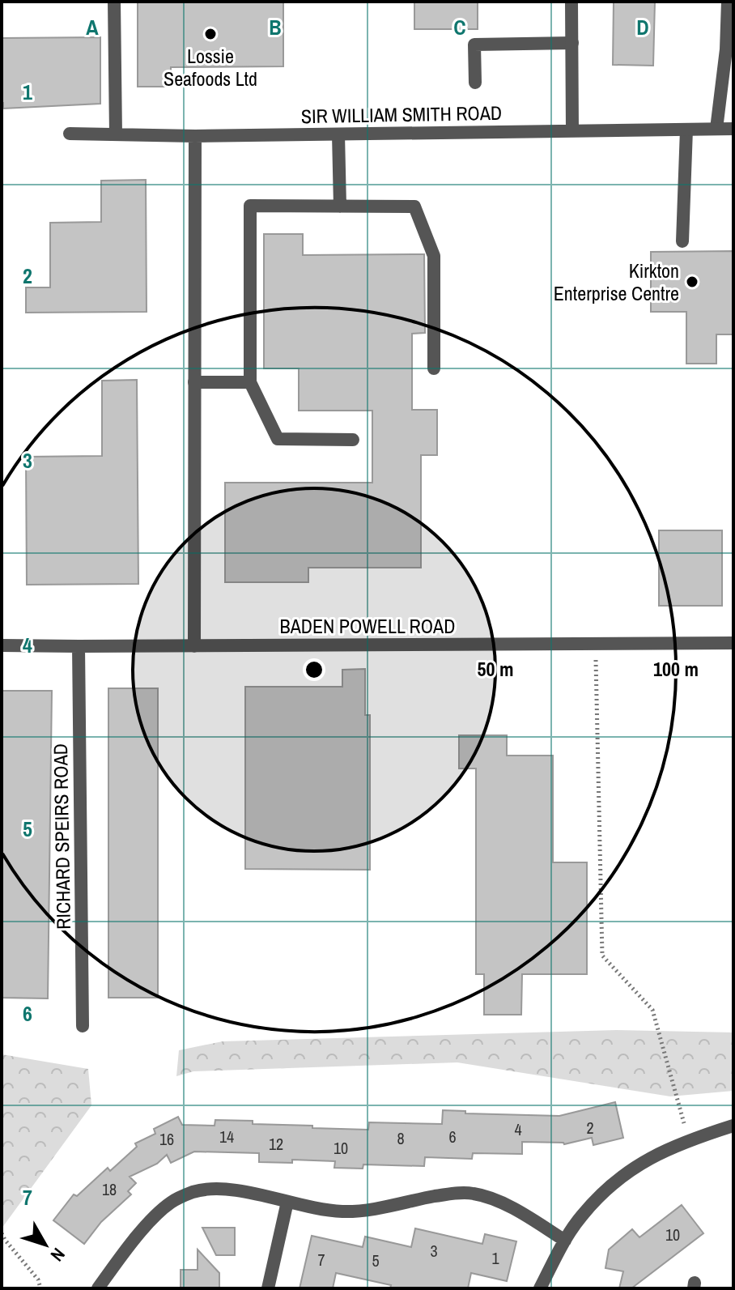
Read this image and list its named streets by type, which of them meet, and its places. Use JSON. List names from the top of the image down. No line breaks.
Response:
{"streets":{"street":["SIR WILLIAM SMITH ROAD","BADEN POWELL ROAD","RICHARD SPEIRS ROAD"]},"crossings":[["BADEN POWELL ROAD","RICHARD SPEIRS ROAD"]],"places":["Lossie Seafoods Ltd","Kirkton Enterprise Centre"],"house_numbers":["2","4","14","6","8","16","12","10","18","10","3","1","7","5"],"north":"bottom right","grid":{"columns":["A","B","C","D"],"rows":["1","2","3","4","5","6","7"]},"rings":["50 m","100 m"]}
